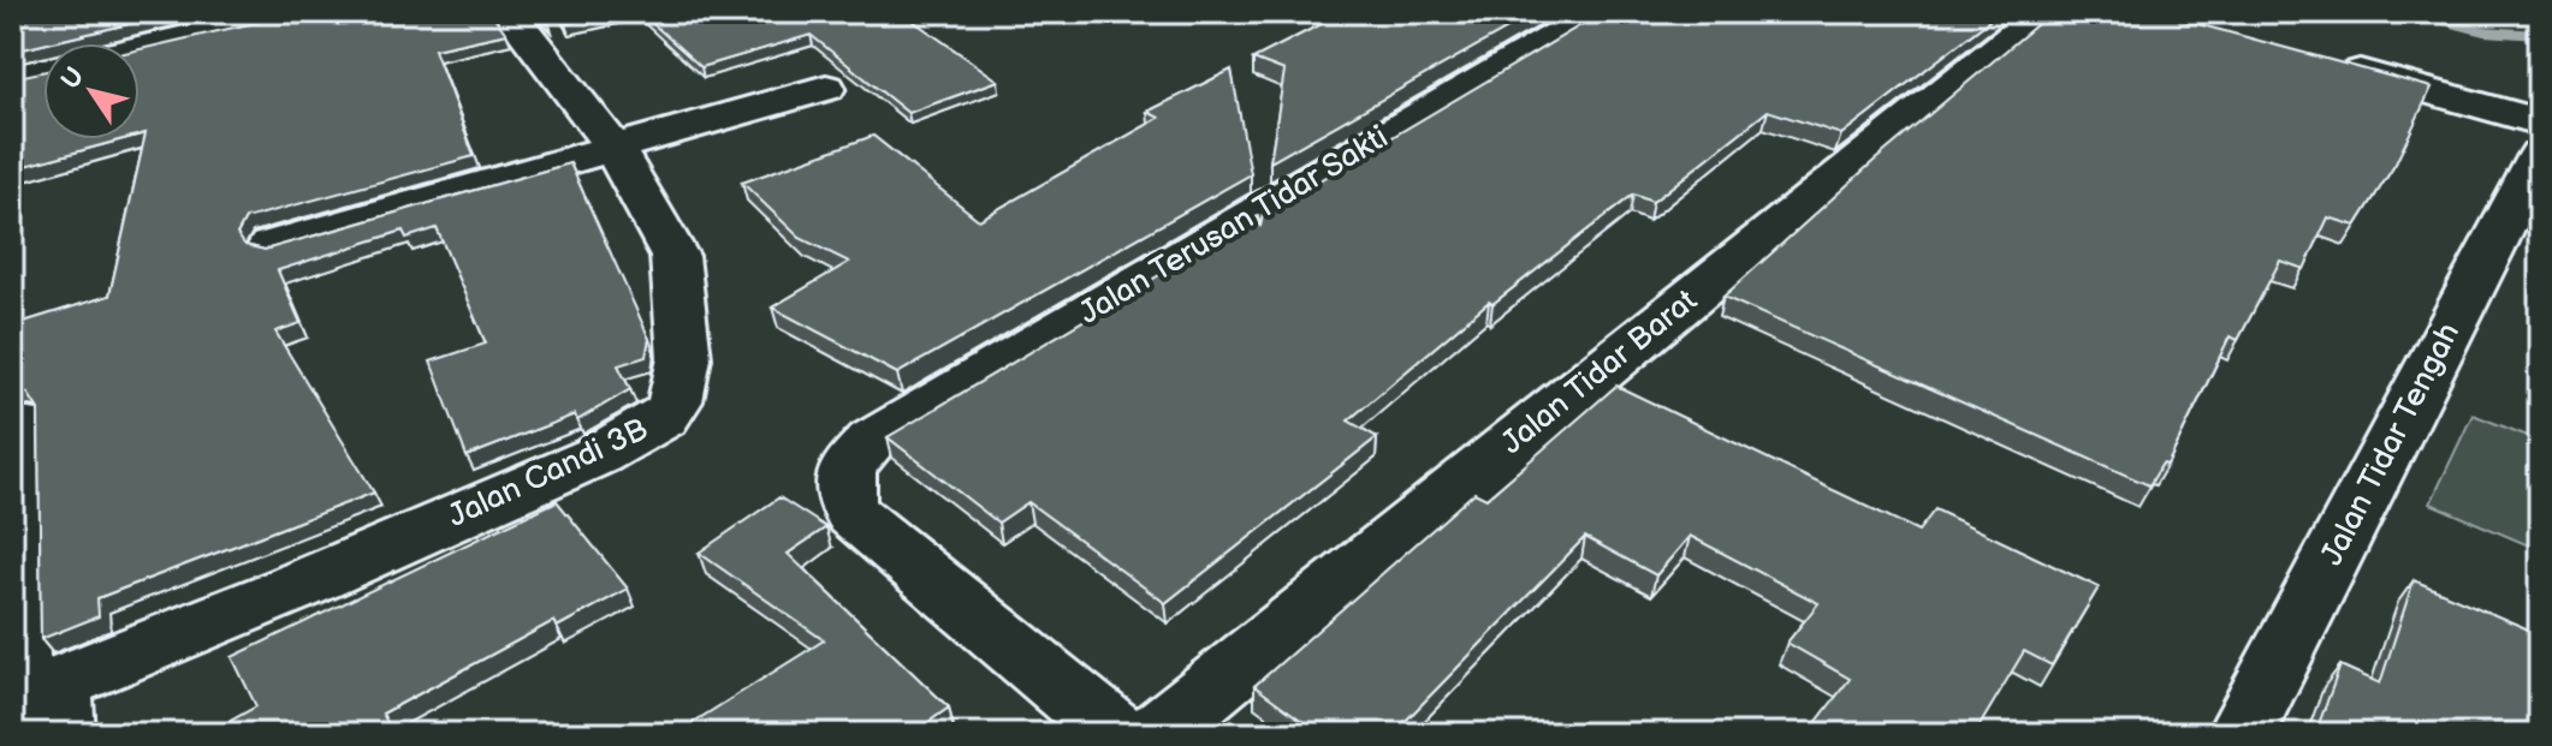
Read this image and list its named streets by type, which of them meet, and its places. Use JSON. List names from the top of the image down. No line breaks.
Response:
{"streets":{"street":["Jalan Terusan Tidar Sakti","Jalan Tidar Barat","Jalan Tidar Tengah","Jalan Candi 3B"]},"north":"top left"}
